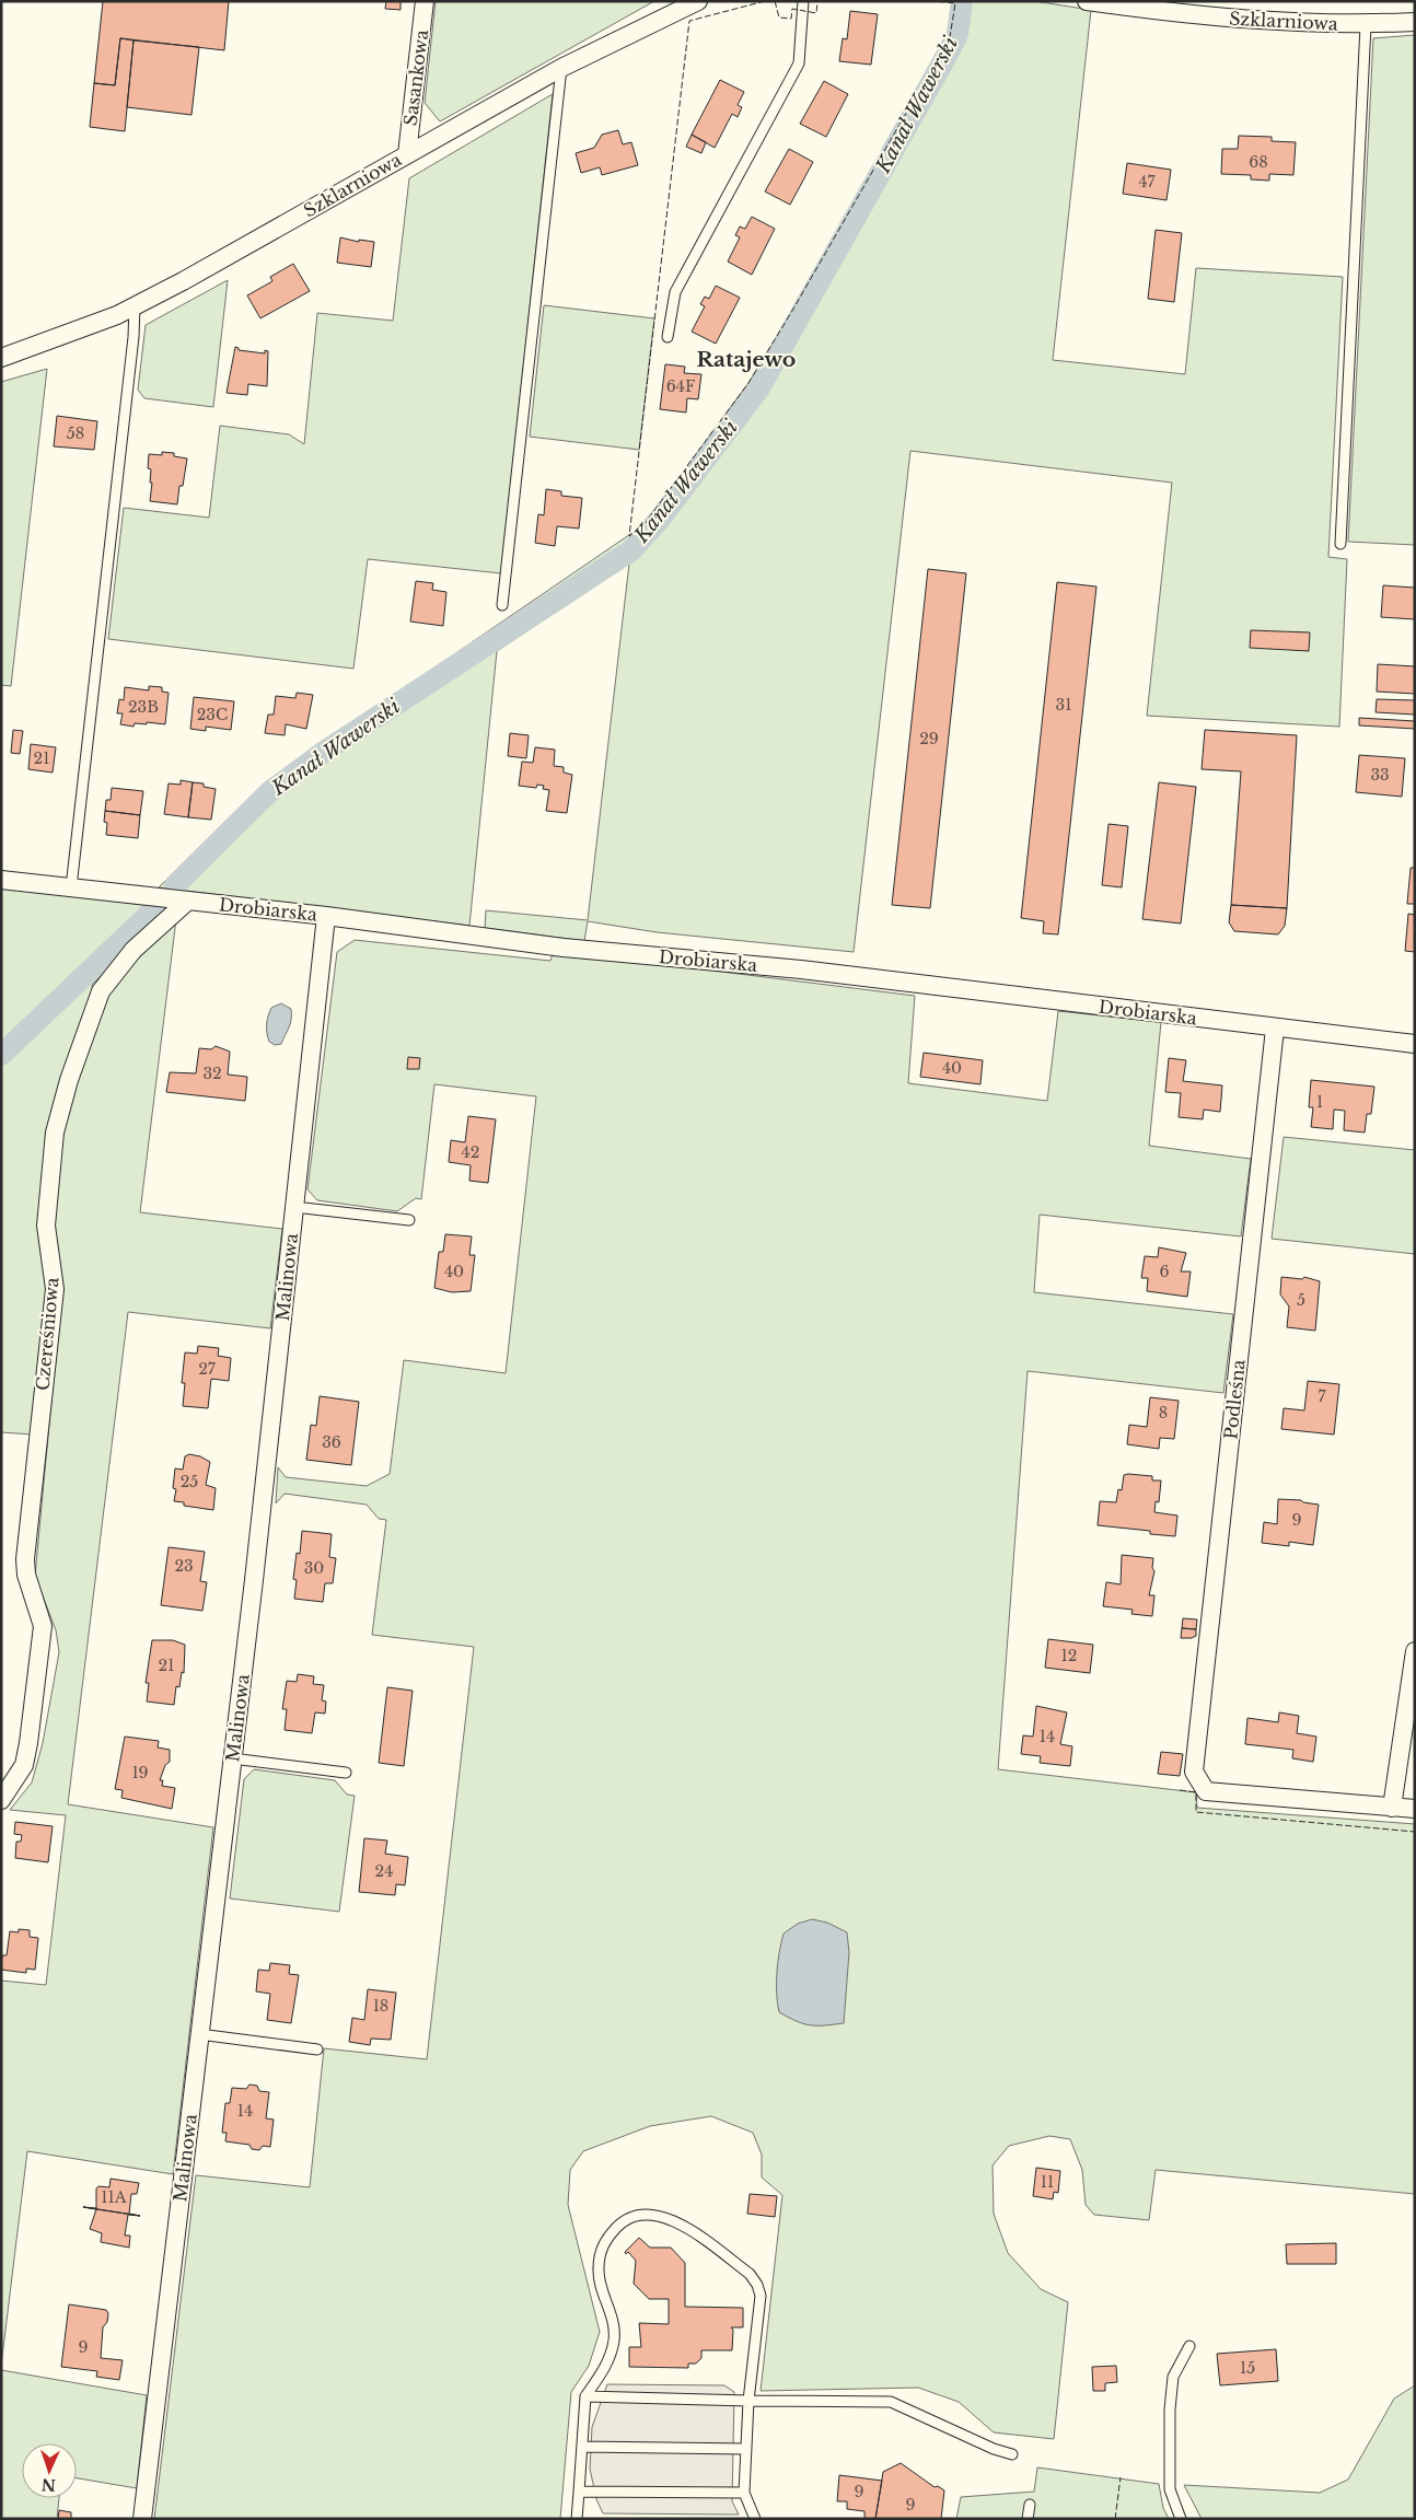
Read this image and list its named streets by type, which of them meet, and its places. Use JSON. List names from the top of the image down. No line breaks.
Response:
{"streets":{"street":["Szklarniowa","Sasankowa","Drobiarska","Malinowa","Czereśniowa","Podleśna"]},"crossings":[["Szklarniowa","Sasankowa"],["Drobiarska","Malinowa"],["Drobiarska","Czereśniowa"],["Drobiarska","Podleśna"]],"districts":["Ratajewo"],"water":["Kanał Wawerski"],"house_numbers":["68","47","64F","58","31","23B","23C","29","21","33","40","32","1","42","40","6","5","27","7","8","36","25","9","23","30","12","21","14","19","24","18","14","11","11A","9","15","9","9"],"north":"bottom"}
